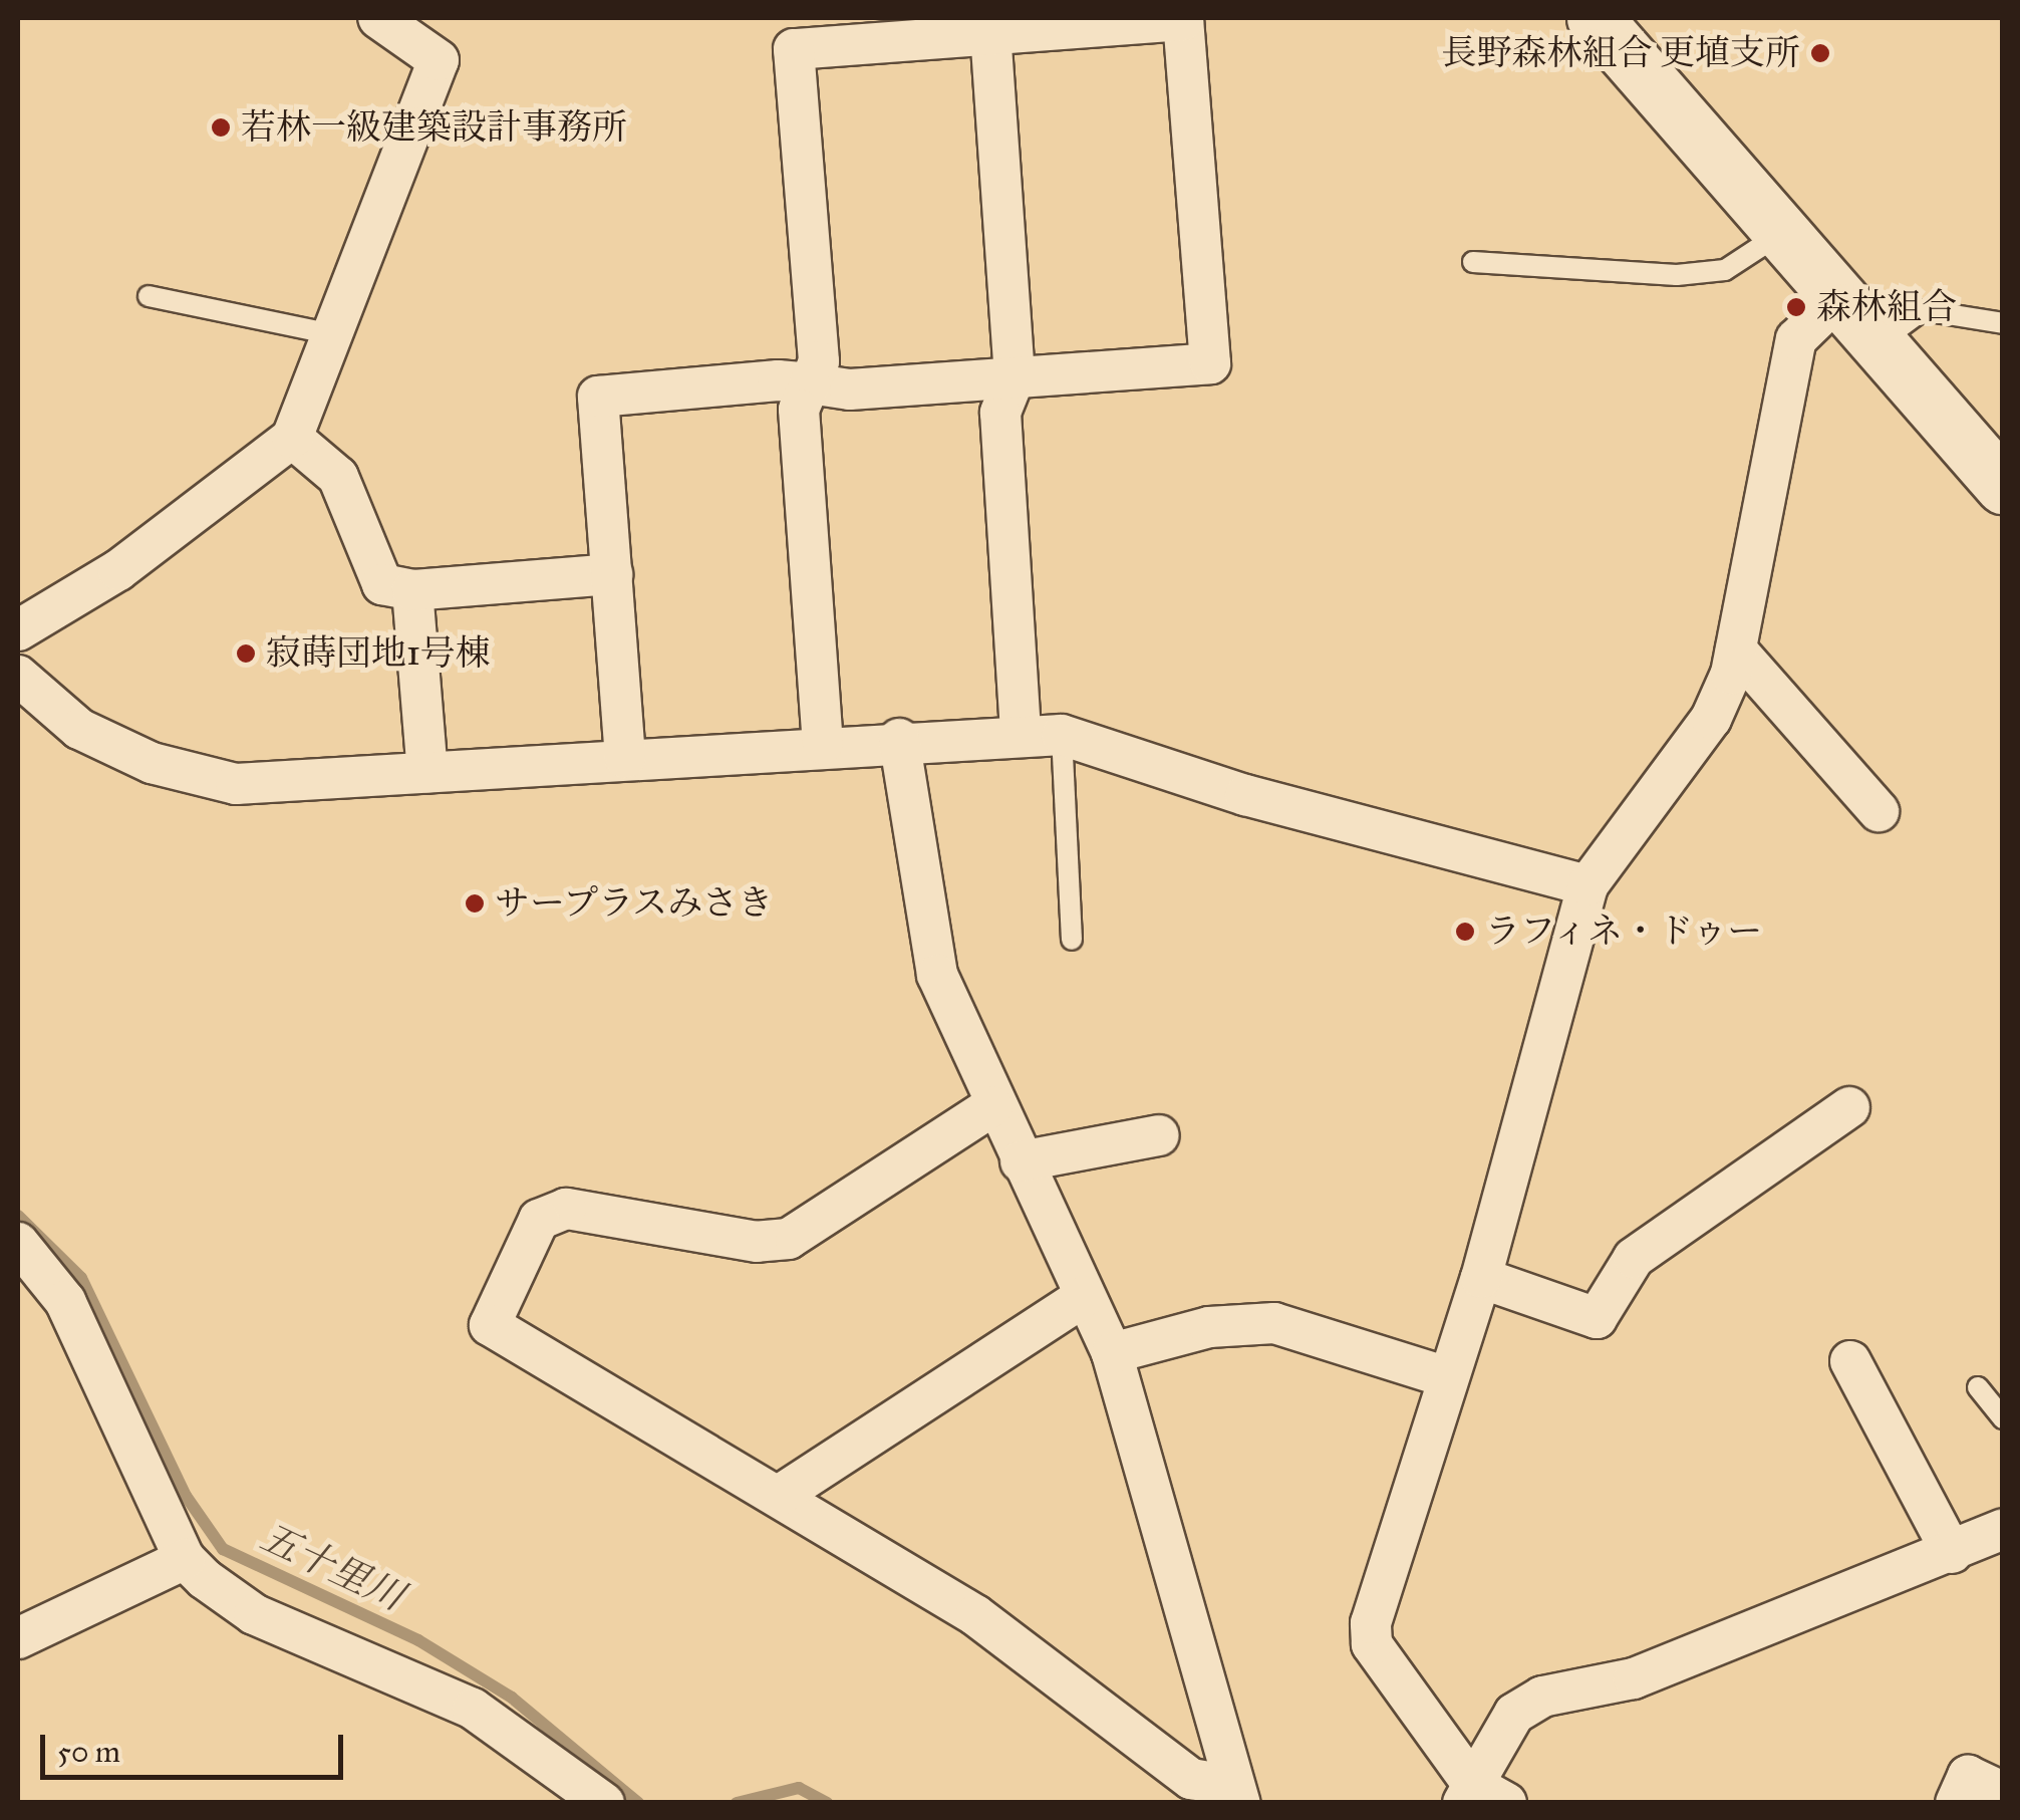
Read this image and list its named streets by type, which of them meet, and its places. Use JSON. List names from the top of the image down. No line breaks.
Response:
{"water":["五十里川"],"places":["長野森林組合 更埴支所","若林一級建築設計事務所","森林組合","寂蒔団地1号棟","サープラスみさき","ラフィネ・ドゥー"],"scale_bar":"50 m"}
